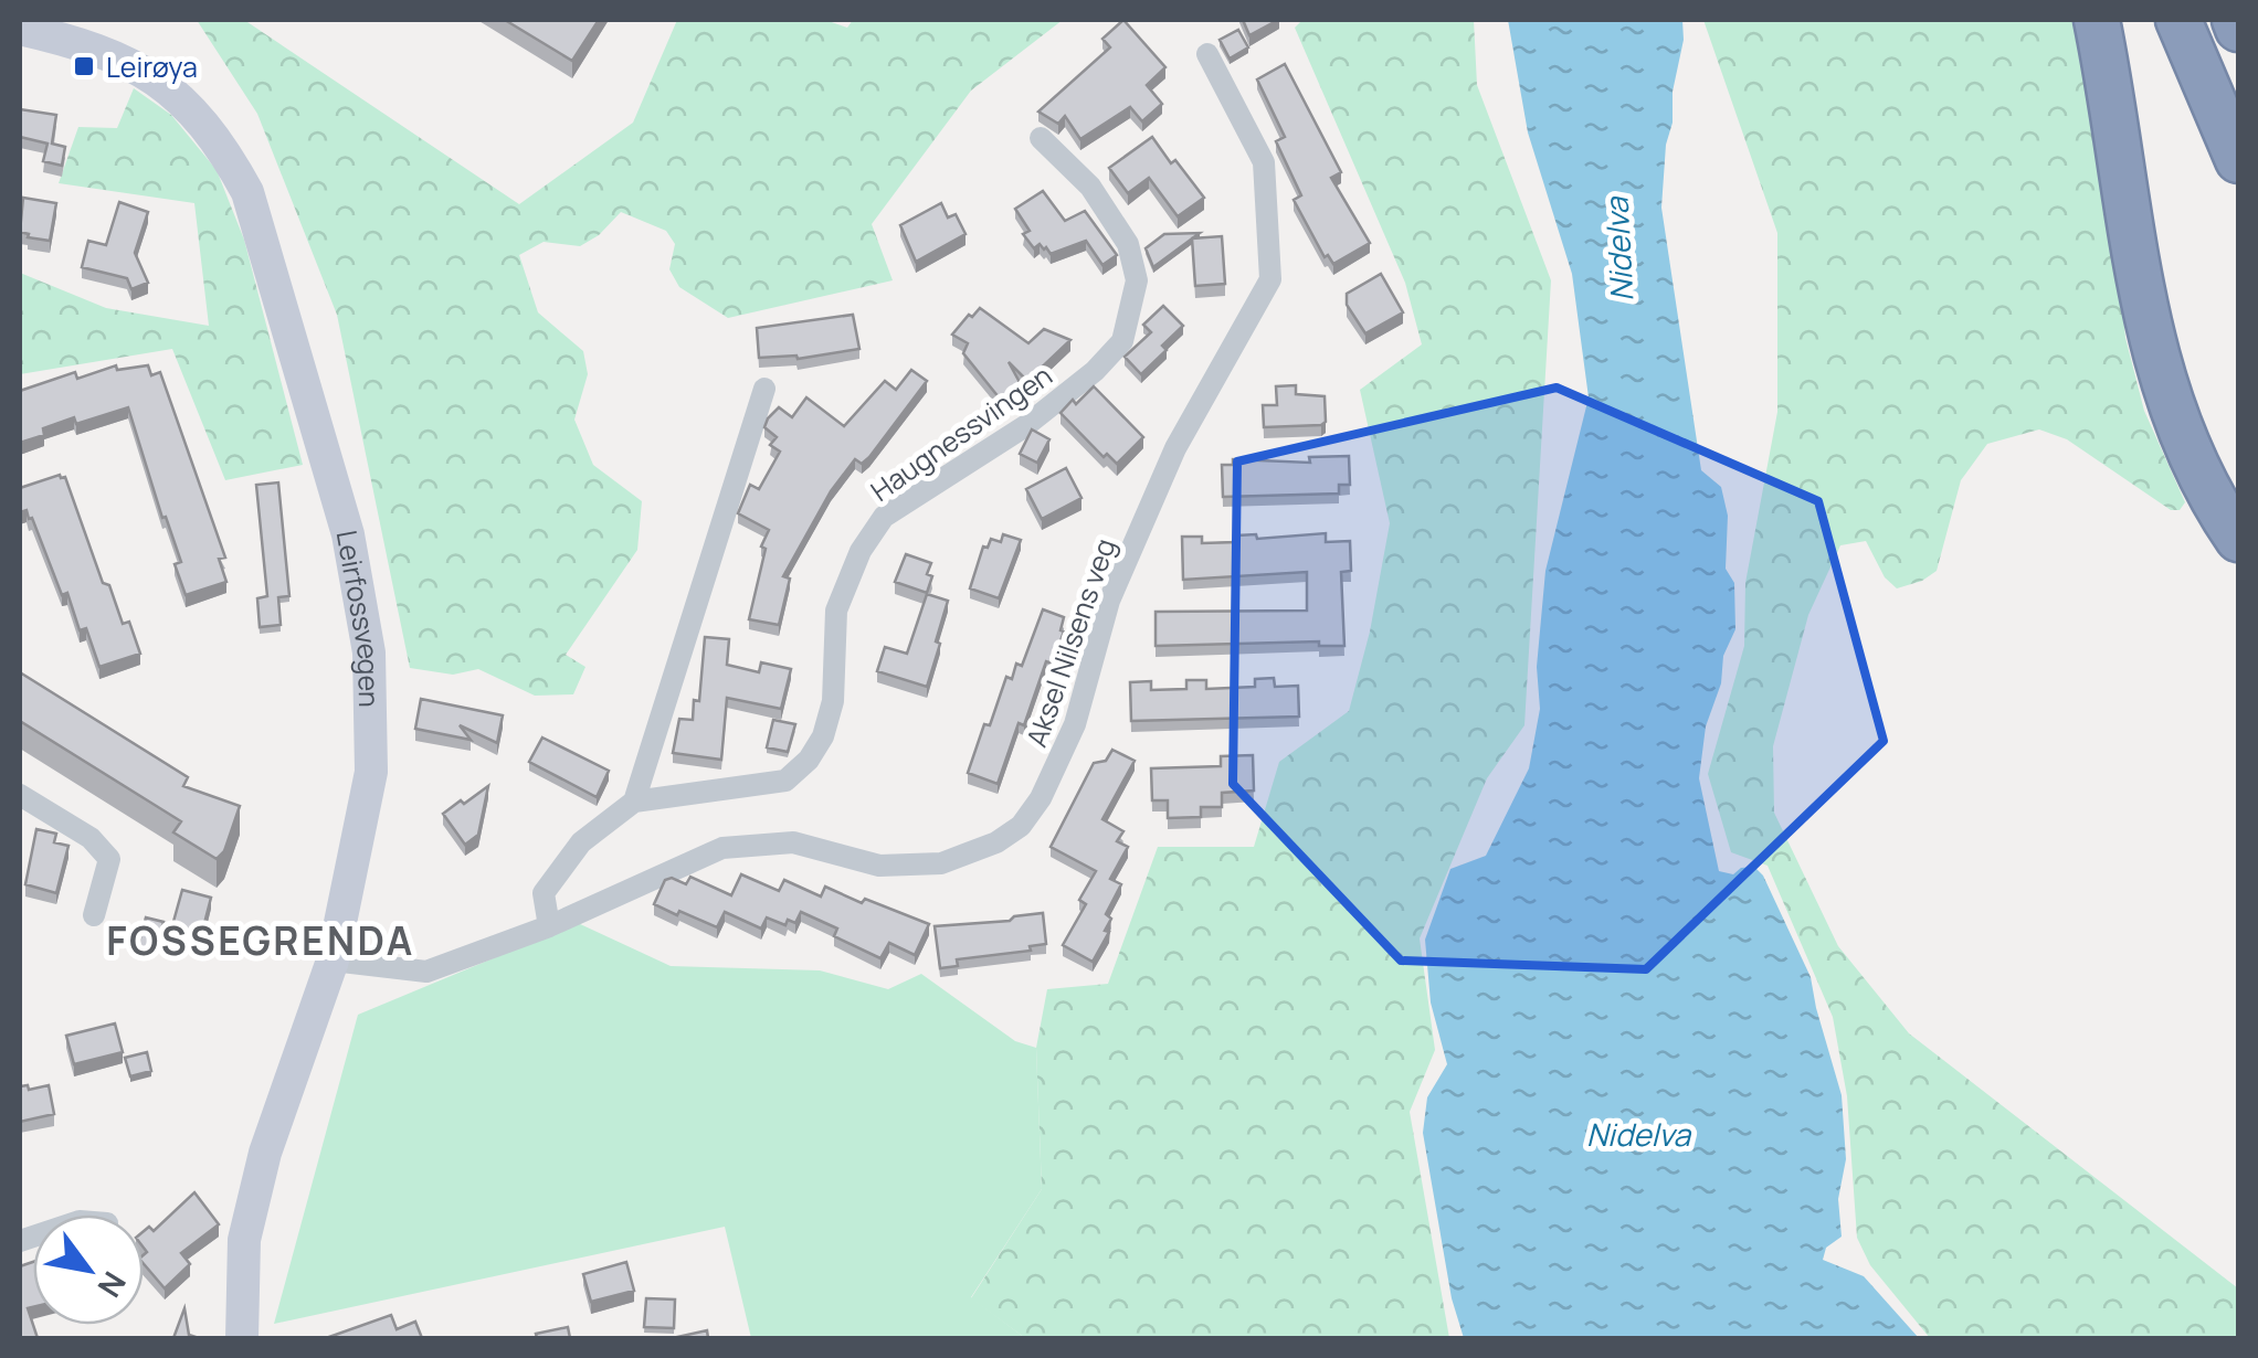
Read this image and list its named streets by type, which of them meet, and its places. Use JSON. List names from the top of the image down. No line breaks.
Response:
{"streets":{"street":["Haugnessvingen","Leirfossvegen","Aksel Nilsens veg"]},"crossings":[["Haugnessvingen","Aksel Nilsens veg"],["Leirfossvegen","Aksel Nilsens veg"]],"districts":["FOSSEGRENDA"],"water":["Nidelva"],"places":{"transit":["Leirøya"]},"north":"bottom right"}
